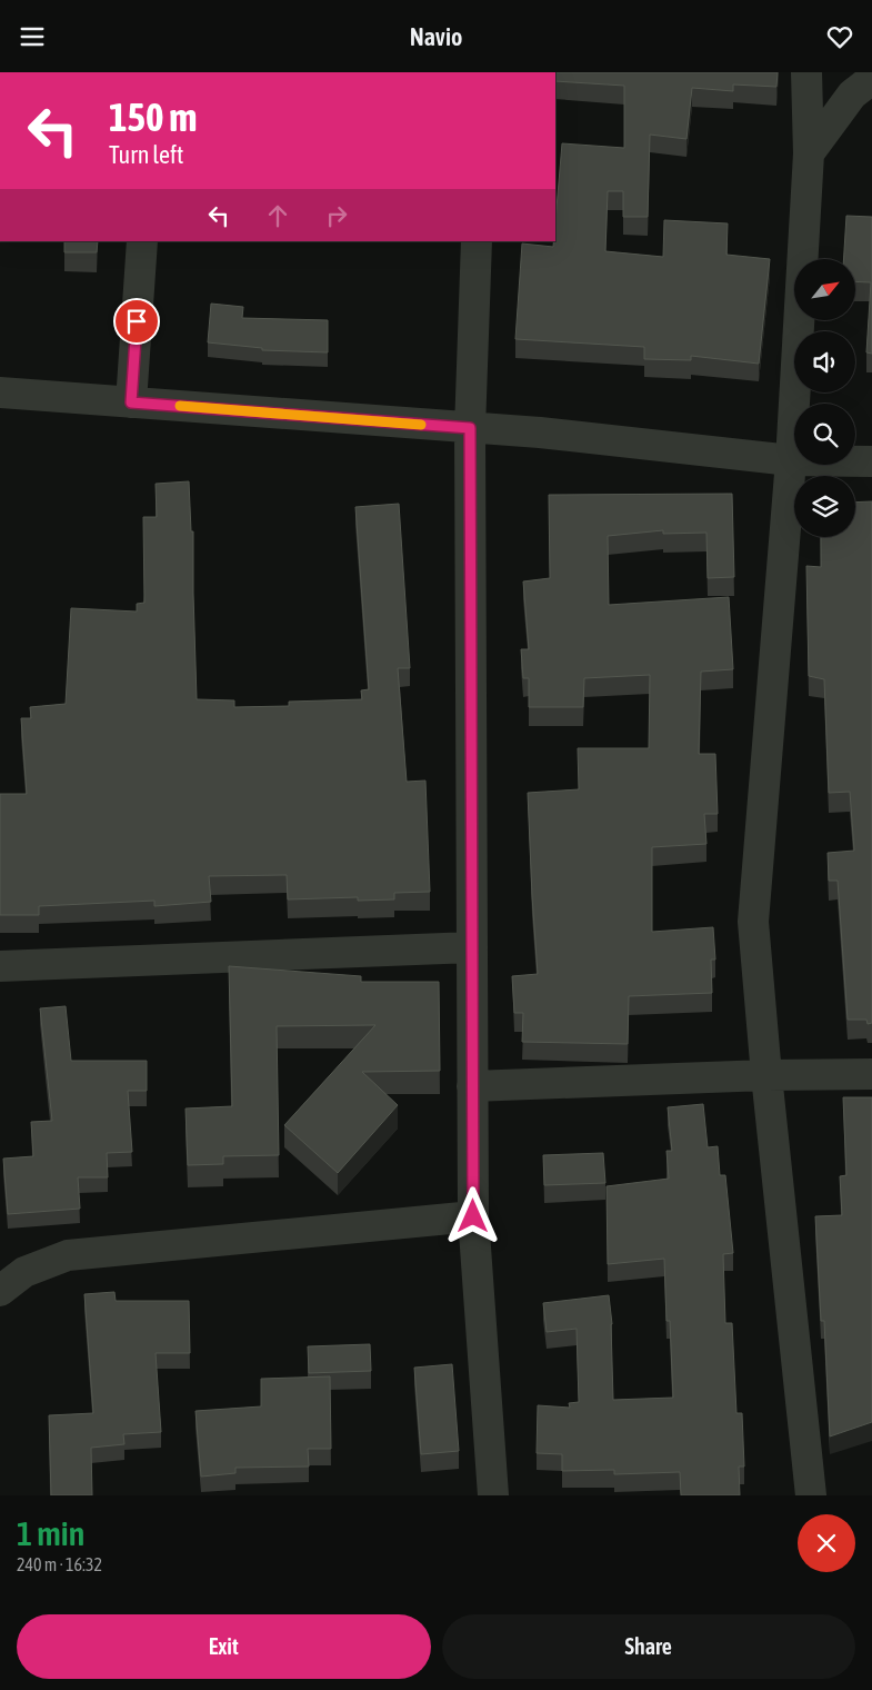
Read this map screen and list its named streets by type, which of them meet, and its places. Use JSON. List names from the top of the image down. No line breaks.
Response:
{"north":"top right","page":{"header":"Navio","turn":["150 m","Turn left"],"heading":["1 min","240 m · 16:32"],"buttons":["Exit","Share"]}}
